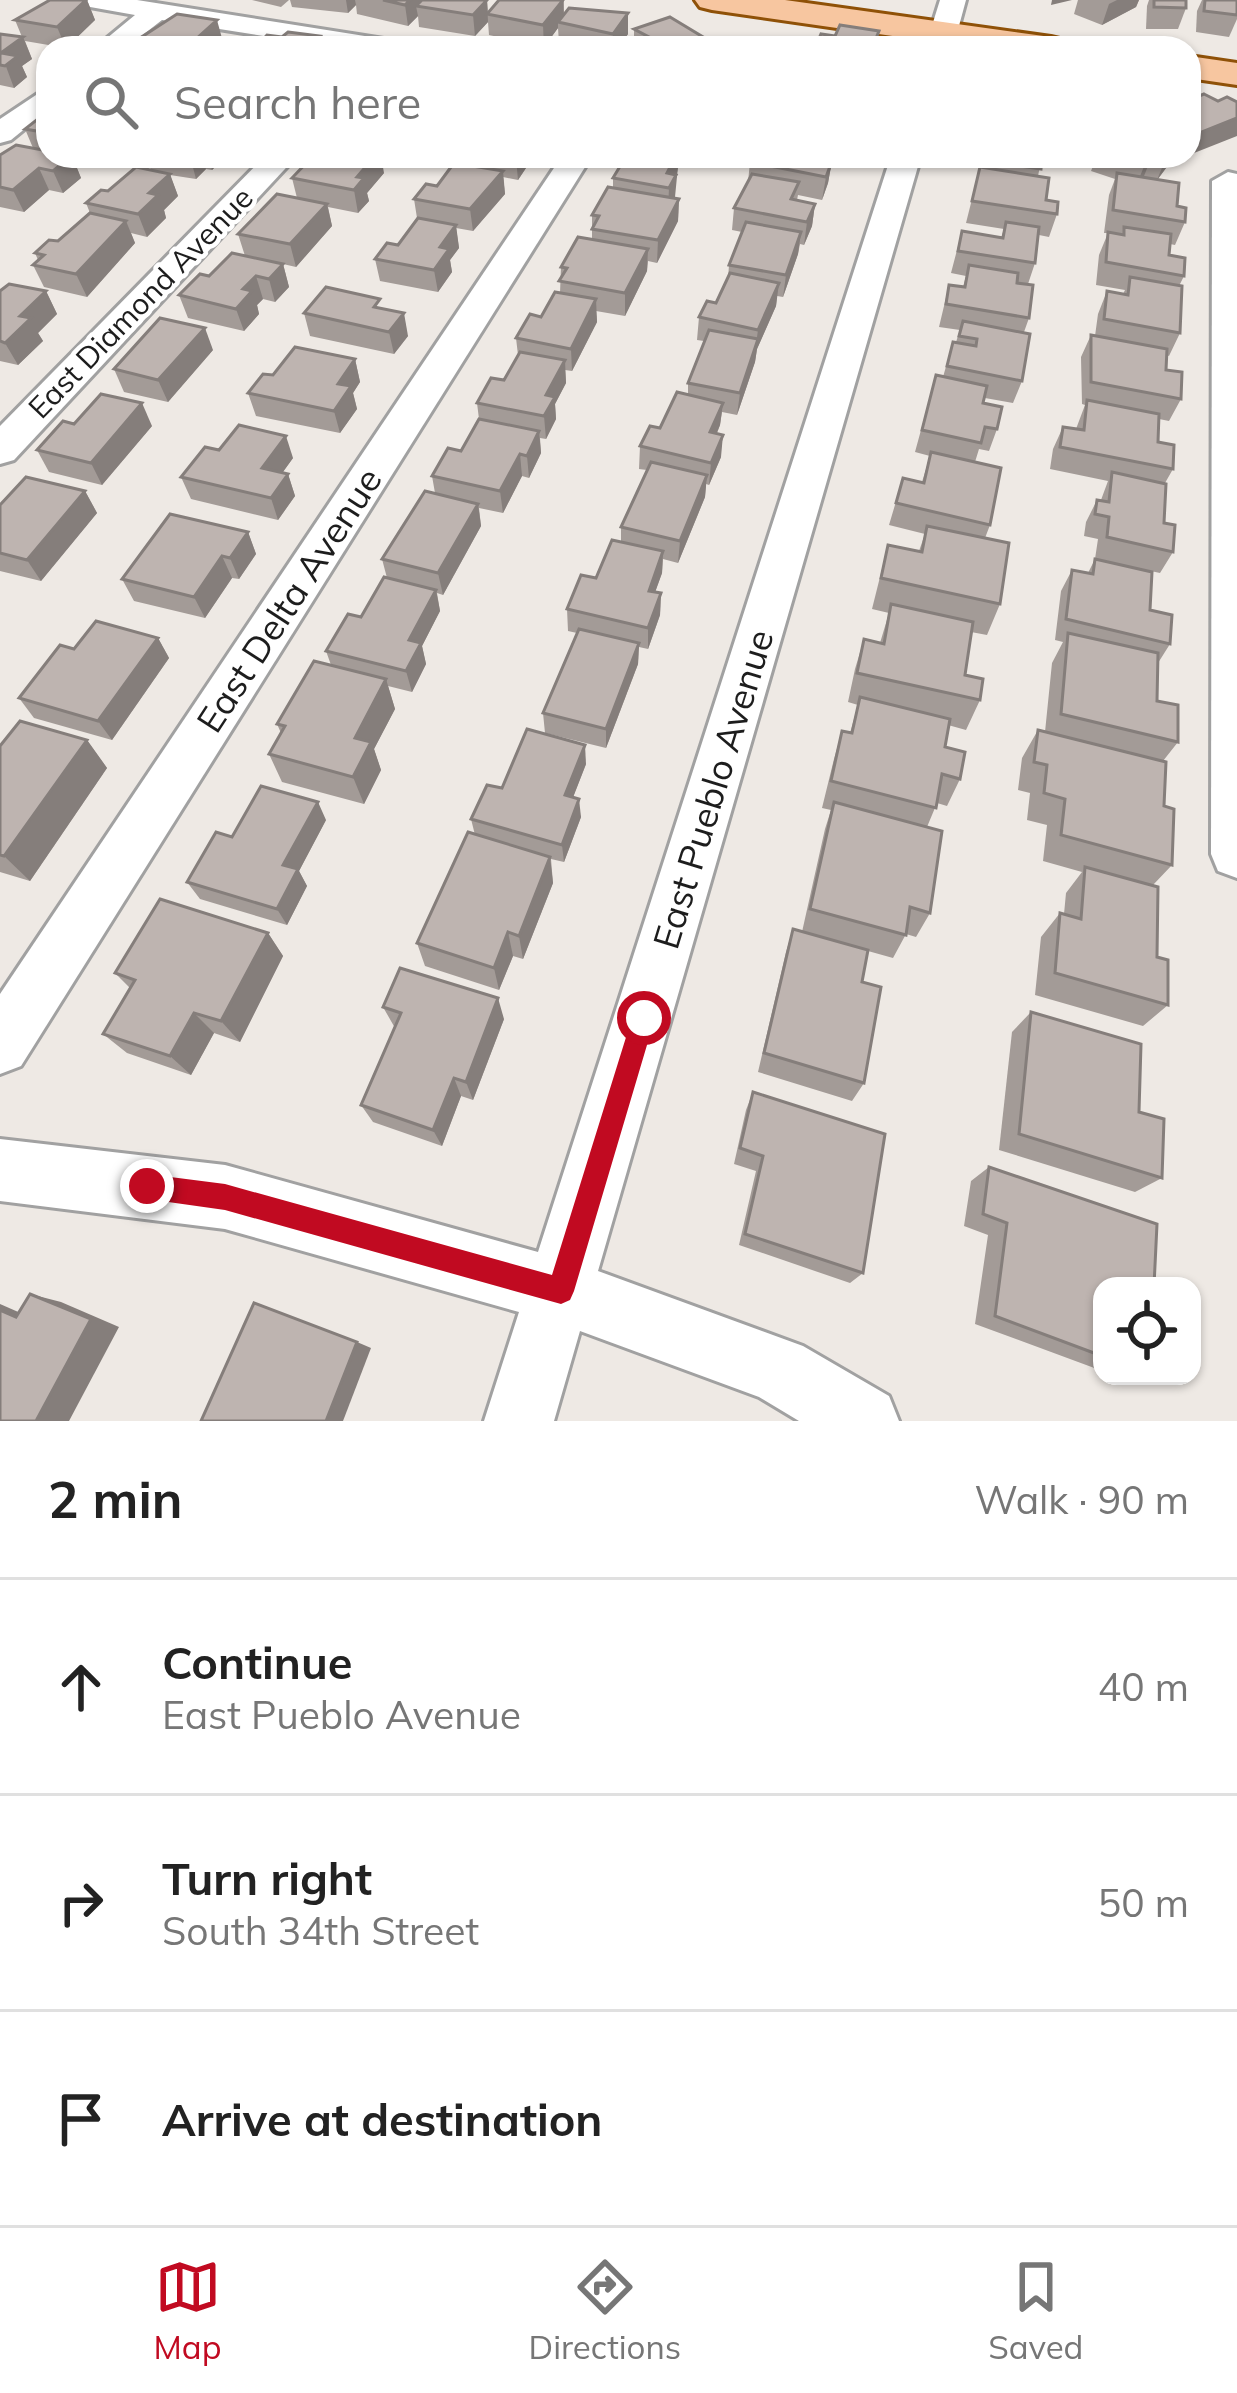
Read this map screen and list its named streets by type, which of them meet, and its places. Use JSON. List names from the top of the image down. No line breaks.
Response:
{"streets":{"street":["East Diamond Avenue","East Delta Avenue","East Pueblo Avenue"]},"page":{"search":"Search here","heading":["2 min","Walk · 90 m"],"list":[["Continue","East Pueblo Avenue","40 m"],["Turn right","South 34th Street","50 m"],"Arrive at destination"],"nav":["Map","Directions","Saved"]}}
